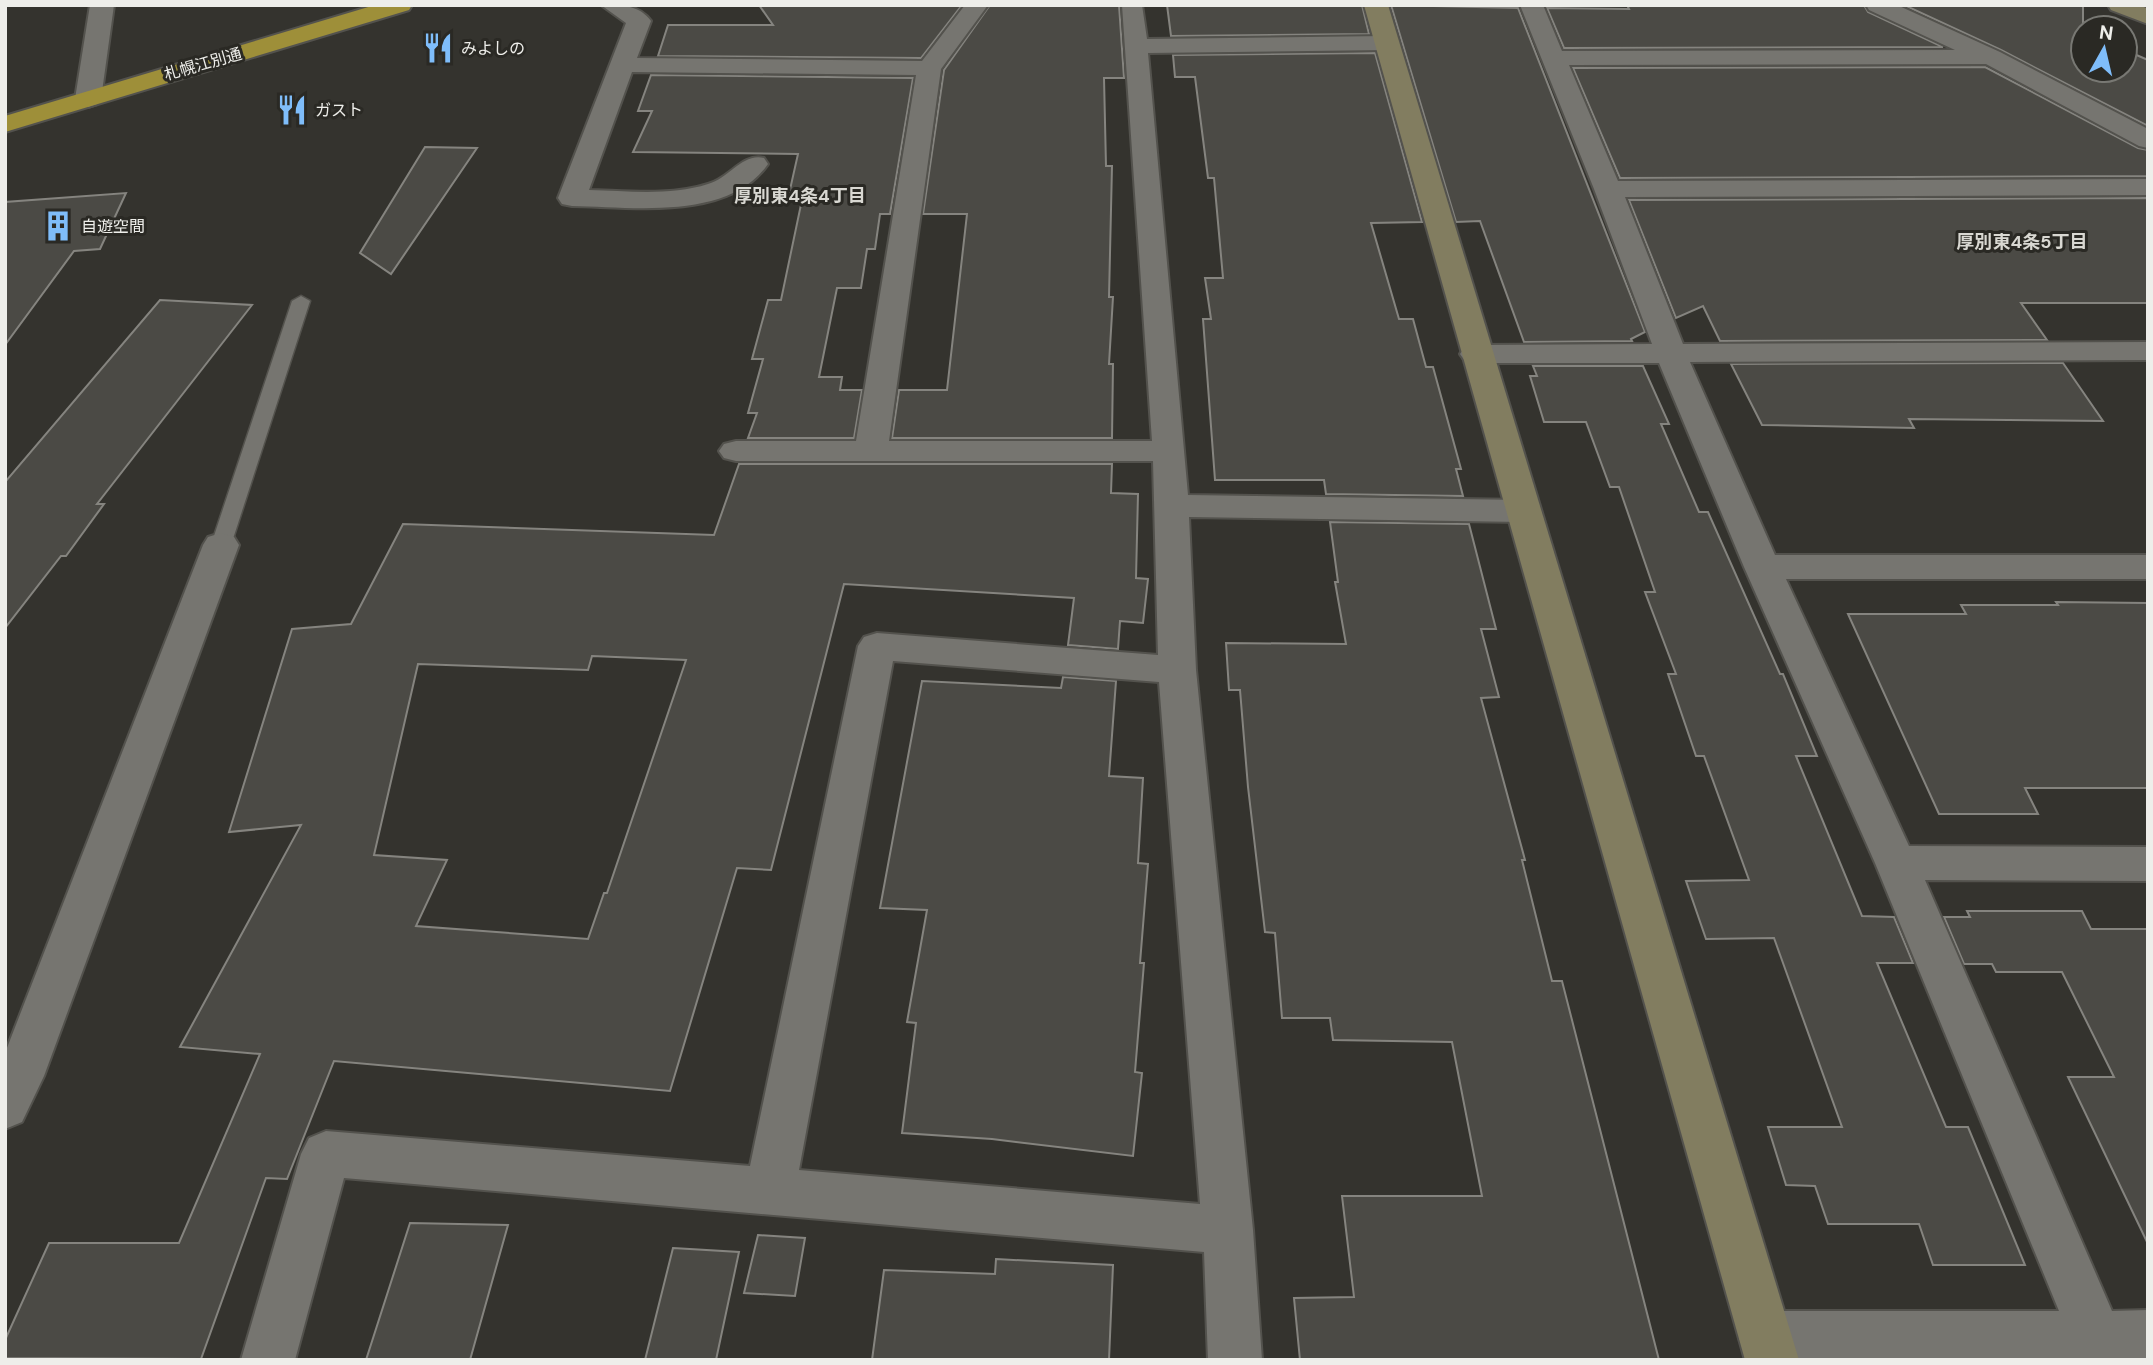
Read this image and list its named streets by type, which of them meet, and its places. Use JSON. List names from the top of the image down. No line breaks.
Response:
{"streets":{"highway":["札幌江別通"]},"districts":["厚別東4条4丁目","厚別東4条5丁目"],"places":{"restaurant":["みよしの","ガスト"],"building":["自遊空間"]},"north":"top"}
